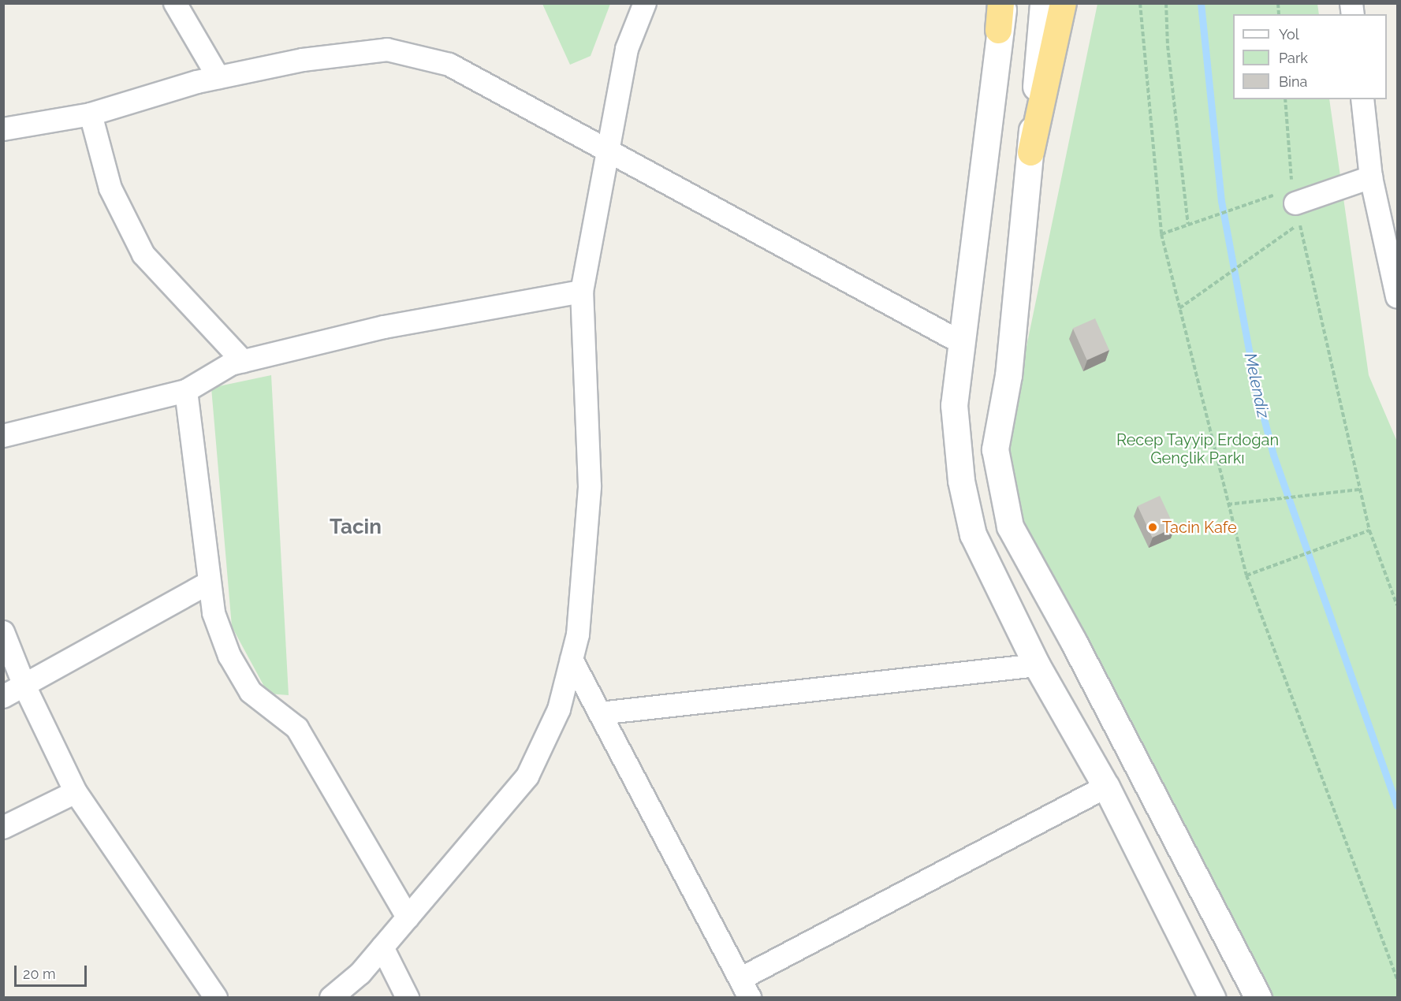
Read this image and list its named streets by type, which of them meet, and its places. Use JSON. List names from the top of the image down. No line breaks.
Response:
{"districts":["Tacin"],"water":["Melendiz"],"parks":["Recep Tayyip Erdoğan Gençlik Parkı"],"places":["Tacin Kafe"],"legend":["Yol","Park","Bina"],"scale_bar":"20 m"}
